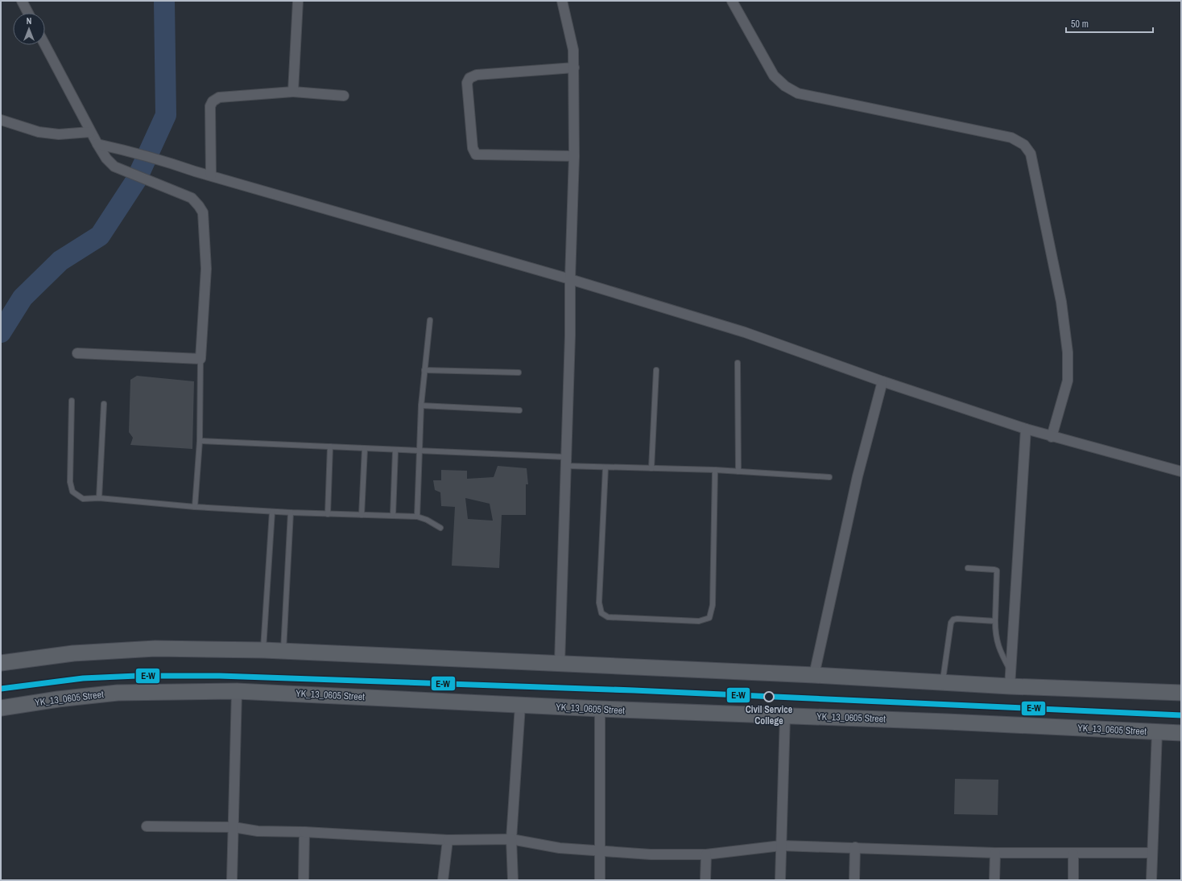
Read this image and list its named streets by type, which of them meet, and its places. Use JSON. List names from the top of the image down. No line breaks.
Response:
{"streets":{"main road":["YK_13_0605 Street"]},"places":["Civil Service College"],"lines":["transit line E-W"],"scale_bar":"50 m","north":"top"}
